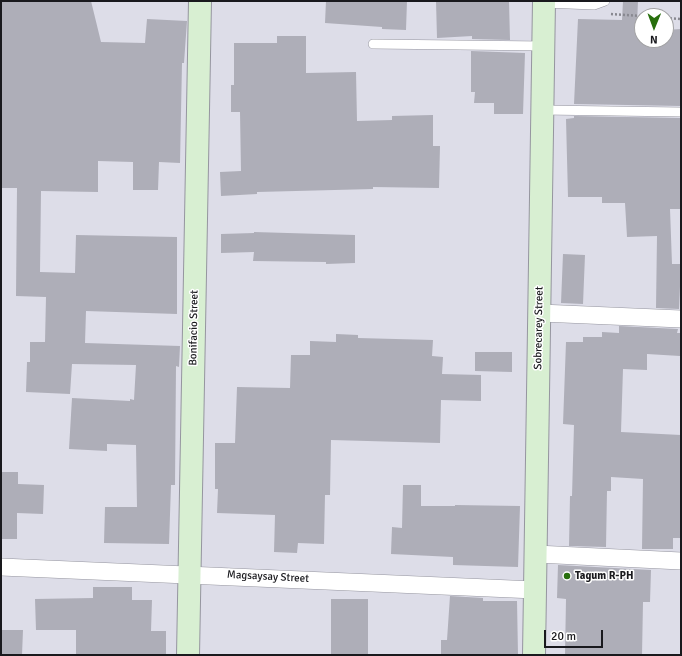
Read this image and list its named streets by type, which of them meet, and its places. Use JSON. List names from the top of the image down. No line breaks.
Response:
{"streets":{"main road":["Bonifacio Street","Sobrecarey Street"],"street":["Magsaysay Street"]},"crossings":[["Bonifacio Street","Magsaysay Street"],["Sobrecarey Street","Magsaysay Street"]],"places":["Tagum R-PH"],"scale_bar":"20 m","north":"bottom"}
